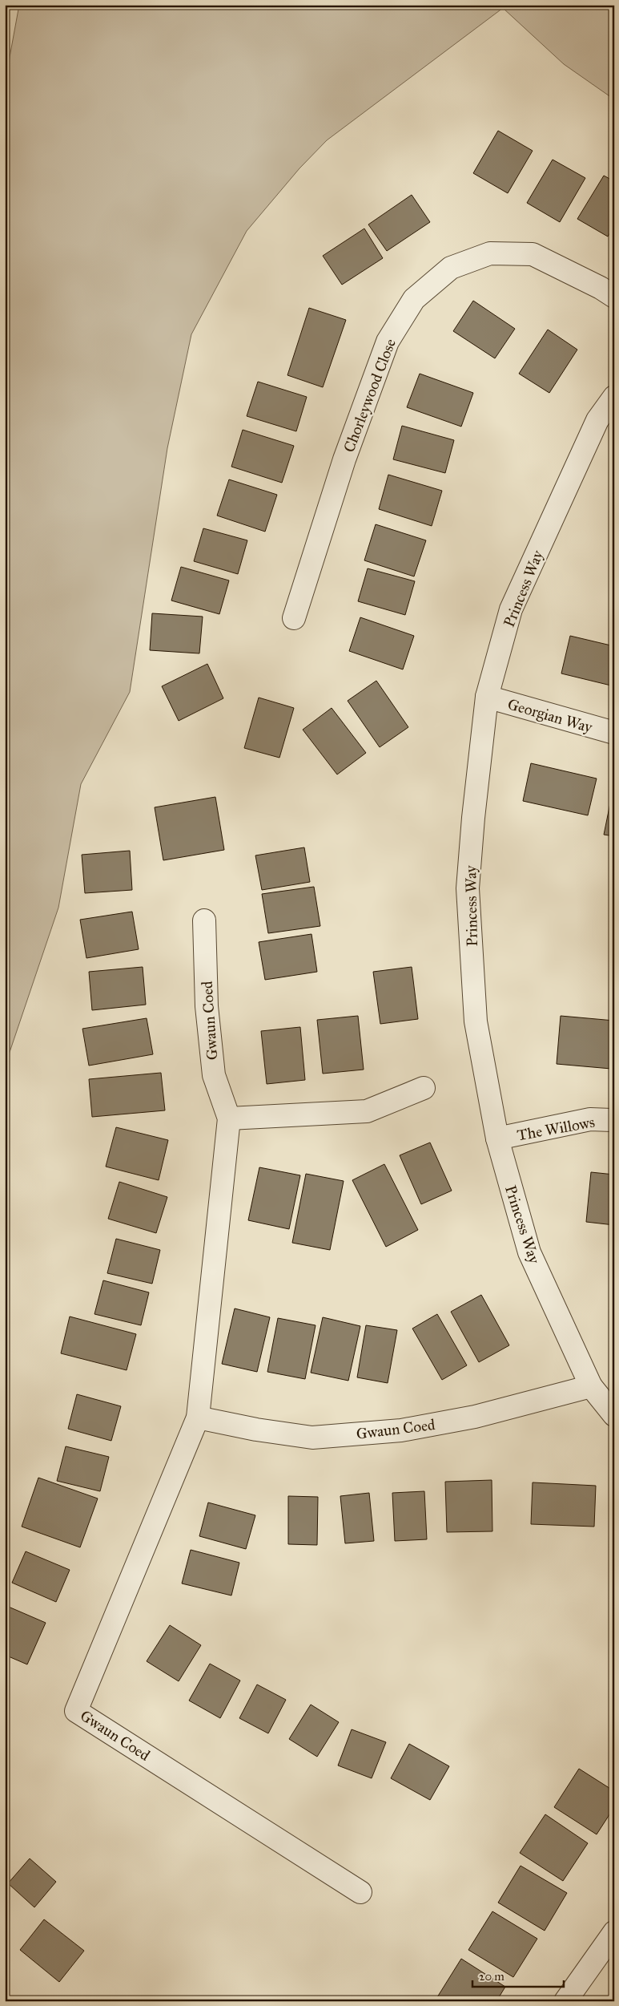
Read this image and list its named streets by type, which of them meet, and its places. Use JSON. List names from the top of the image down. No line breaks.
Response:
{"streets":{"street":["Chorleywood Close","Princess Way","Georgian Way","Gwaun Coed","The Willows"]},"crossings":[["Princess Way","Georgian Way"],["Princess Way","Gwaun Coed"],["Princess Way","The Willows"]],"scale_bar":"20 m"}
